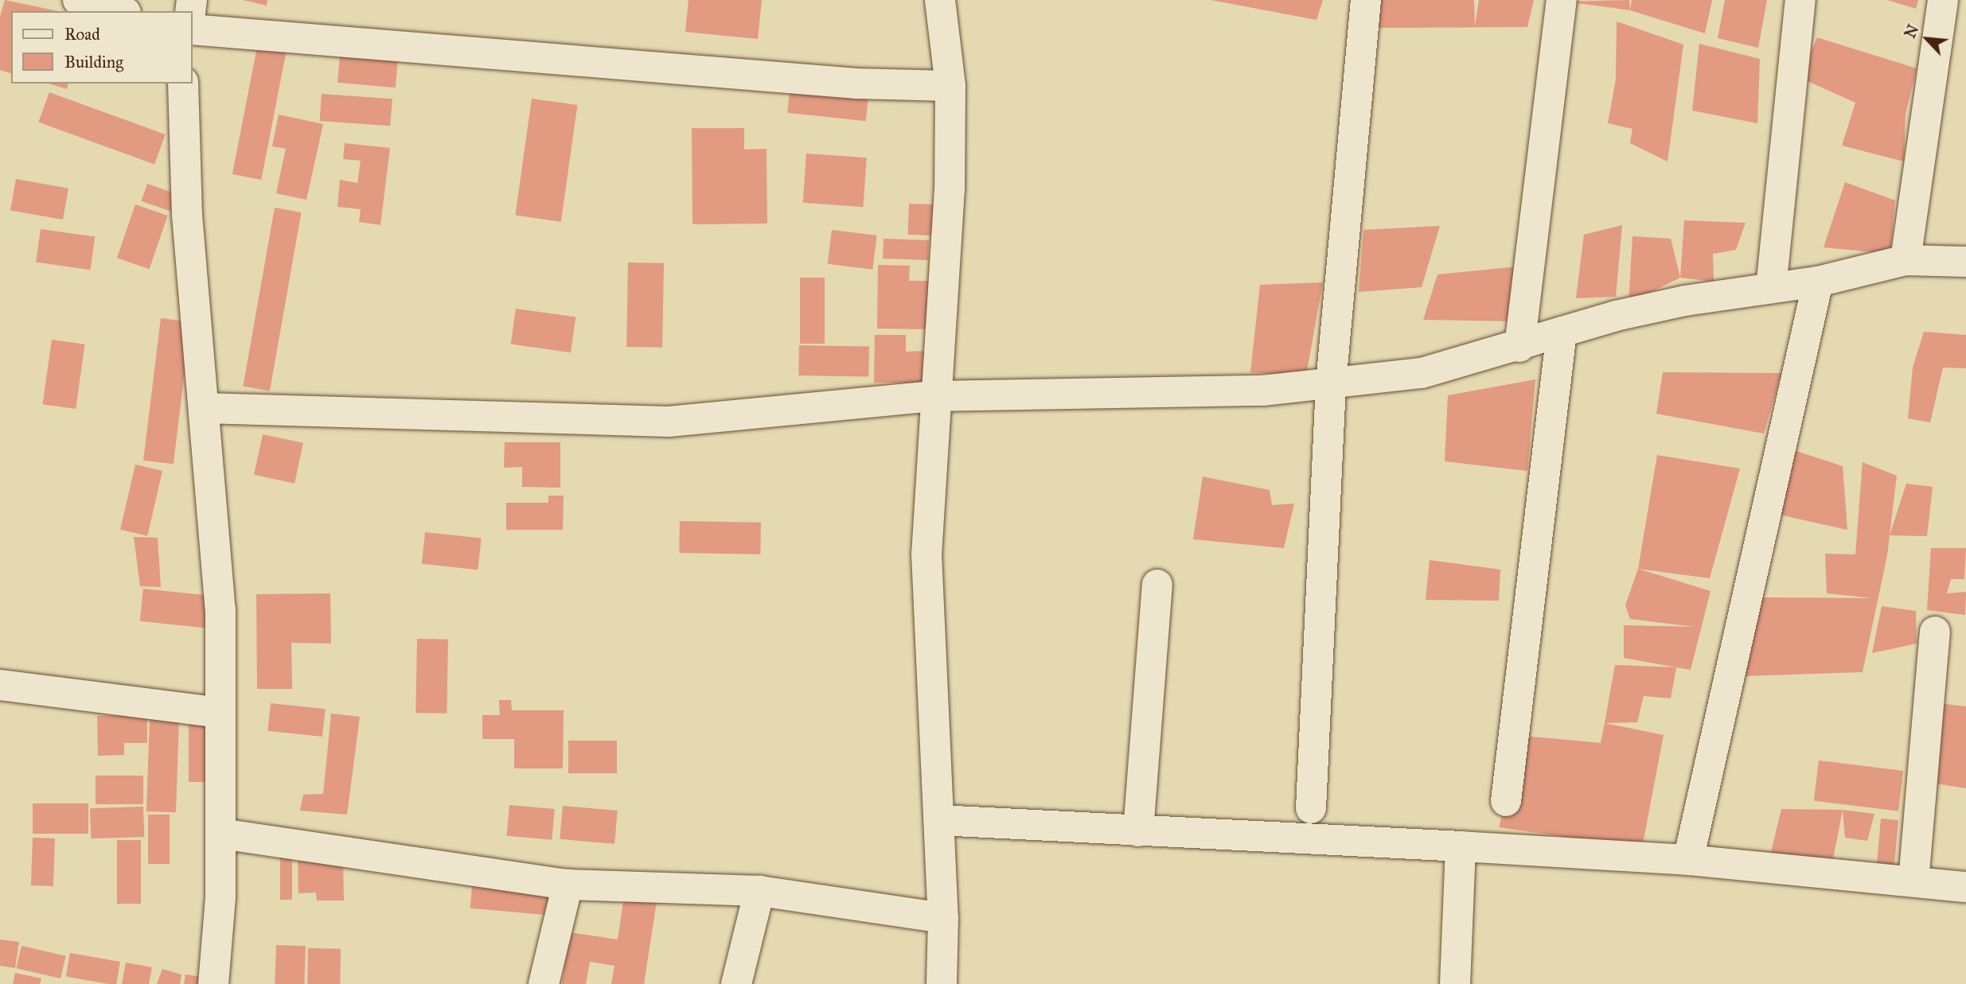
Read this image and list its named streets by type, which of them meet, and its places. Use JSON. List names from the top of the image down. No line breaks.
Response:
{"legend":["Road","Building"],"north":"top left"}
